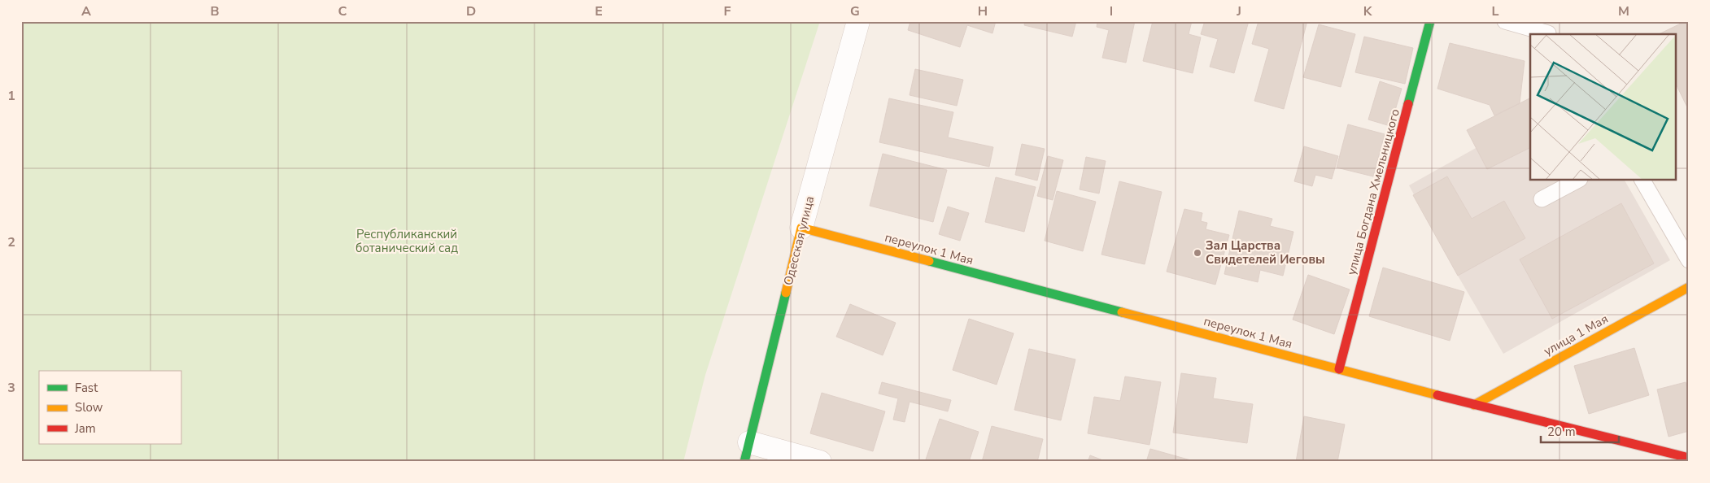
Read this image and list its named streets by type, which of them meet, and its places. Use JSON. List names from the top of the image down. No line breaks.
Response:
{"streets":{"street":["улица Богдана Хмельницкого","Одесская улица","переулок 1 Мая","улица 1 Мая"]},"crossings":[["улица Богдана Хмельницкого","переулок 1 Мая"],["Одесская улица","переулок 1 Мая"],["переулок 1 Мая","улица 1 Мая"]],"parks":["Республиканский ботанический сад"],"places":["Зал Царства Свидетелей Иеговы"],"legend":["Fast","Slow","Jam"],"scale_bar":"20 m","grid":{"columns":["A","B","C","D","E","F","G","H","I","J","K","L","M"],"rows":["1","2","3"]}}
